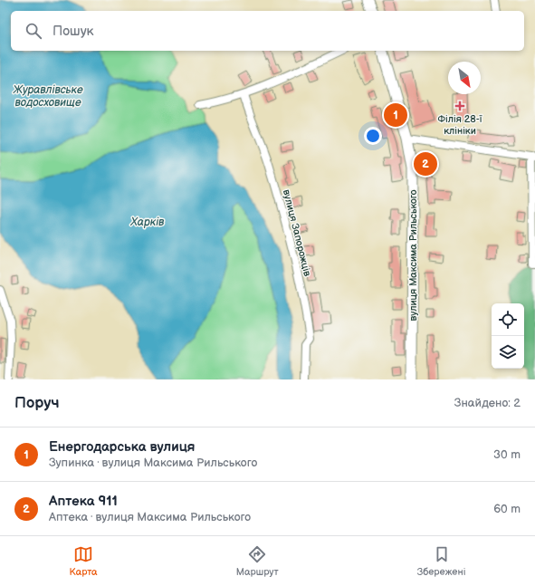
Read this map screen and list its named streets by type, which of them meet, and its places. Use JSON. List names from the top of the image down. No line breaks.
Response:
{"streets":{"main road":["вулиця Максима Рильського"],"street":["вулиця Запорожців"]},"water":["Журавлівське водосховище","Харків"],"places":{"health":["Філія 28-ї клініки"]},"north":"bottom right","page":{"search":"Пошук","pins":["1","2"],"heading":["Поруч","Знайдено: 2"],"list":[{"mark":"1","name":"Енергодарська вулиця","note":"Зупинка · вулиця Максима Рильського","value":"30 m"},{"mark":"2","name":"Аптека 911","note":"Аптека · вулиця Максима Рильського","value":"60 m"}],"nav":["Карта","Маршрут","Збережені"]}}
